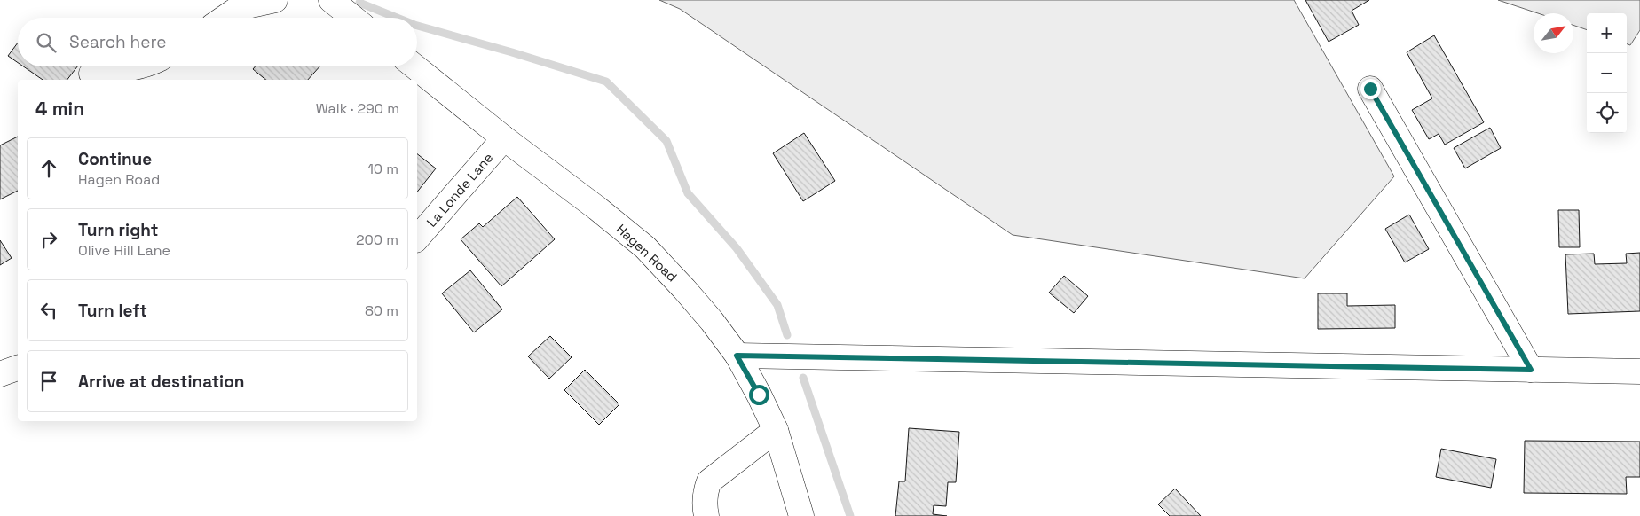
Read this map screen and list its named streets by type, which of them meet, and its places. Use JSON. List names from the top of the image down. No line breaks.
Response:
{"streets":{"street":["La Londe Lane","Hagen Road"]},"crossings":[["La Londe Lane","Hagen Road"]],"north":"top right","page":{"map_buttons":["+","−"],"search":"Search here","heading":["4 min","Walk · 290 m"],"list":[["Continue","Hagen Road","10 m"],["Turn right","Olive Hill Lane","200 m"],["Turn left","80 m"],"Arrive at destination"]}}
